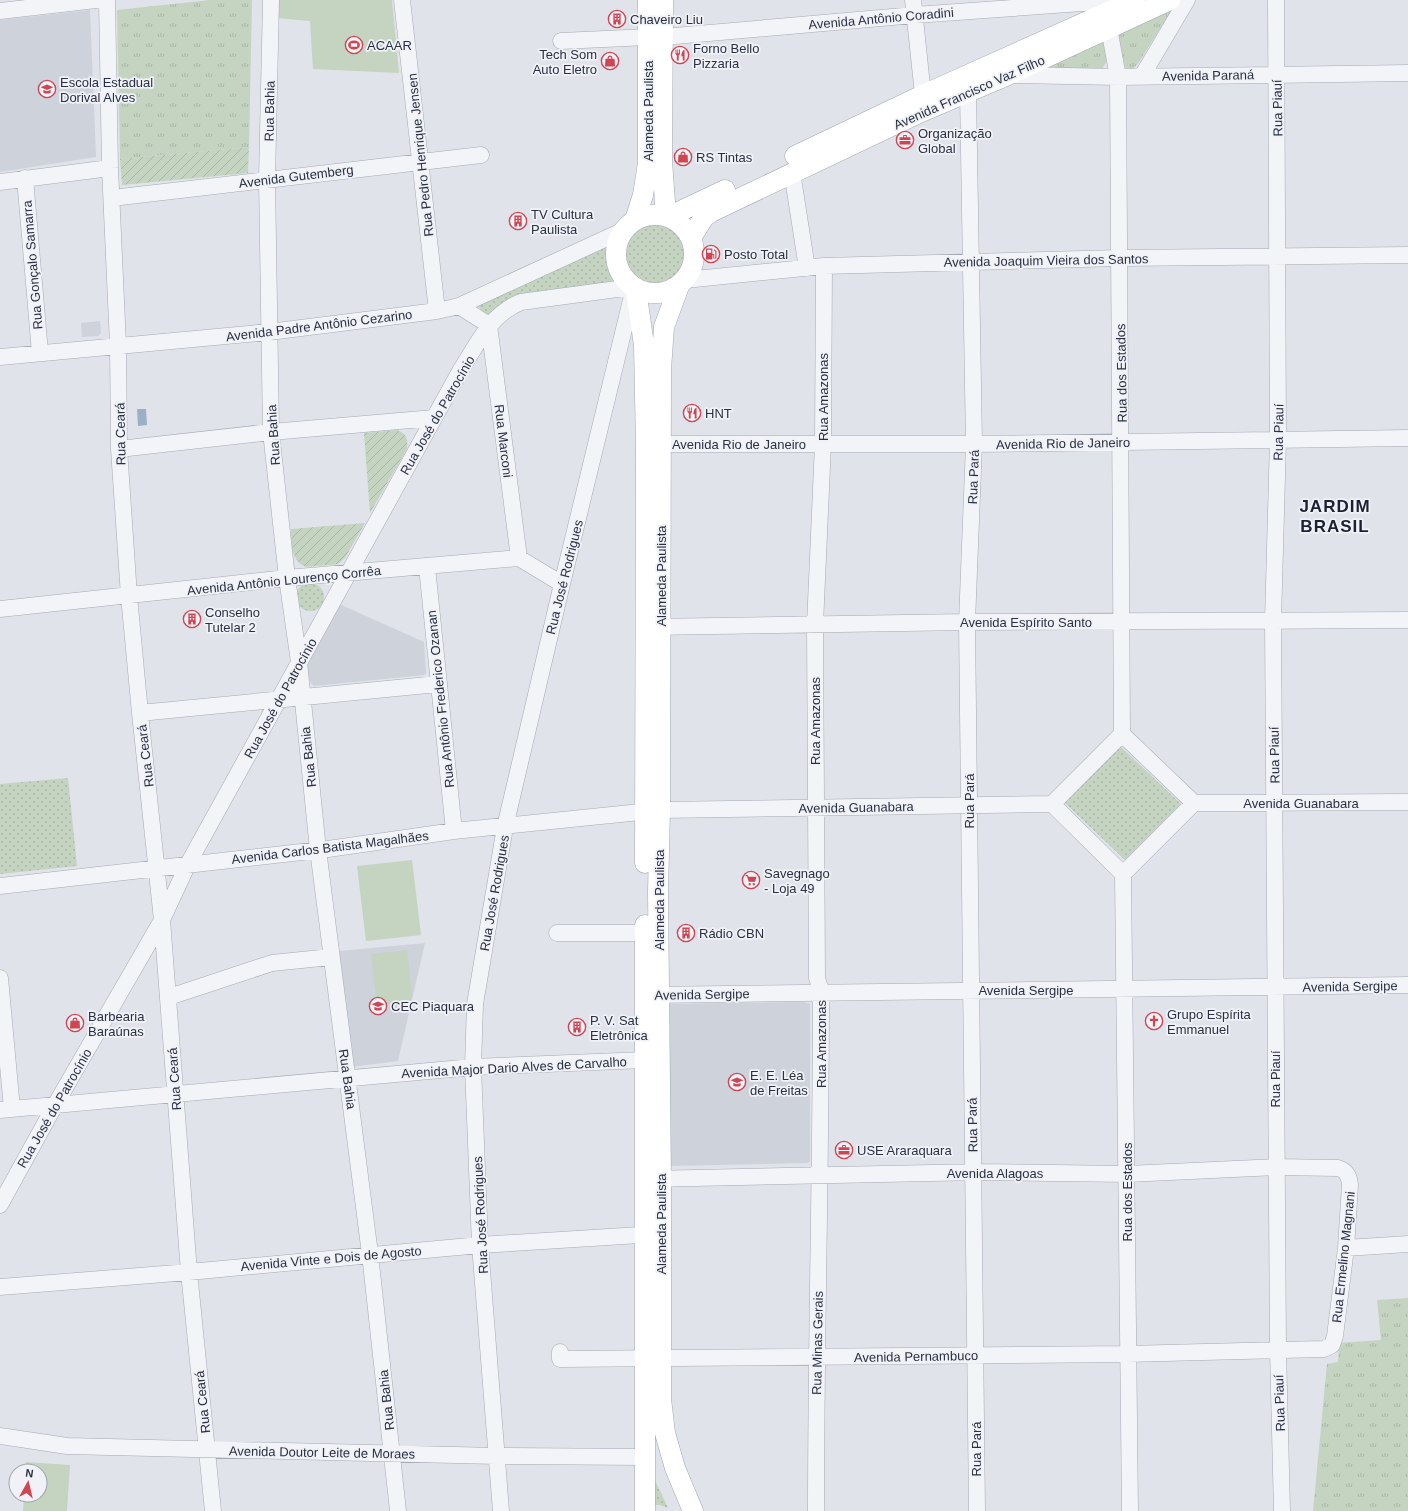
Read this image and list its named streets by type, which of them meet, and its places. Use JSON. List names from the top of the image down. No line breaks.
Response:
{"streets":{"main road":["Avenida Francisco Vaz Filho","Alameda Paulista"],"street":["Avenida Antônio Coradini","Avenida Paraná","Rua Piauí","Rua Bahia","Rua Pedro Henrique Jensen","Avenida Gutemberg","Avenida Joaquim Vieira dos Santos","Rua Gonçalo Samarra","Avenida Padre Antônio Cezarino","Rua dos Estados","Rua Amazonas","Rua José do Patrocínio","Rua Ceará","Rua Marconi","Avenida Rio de Janeiro","Rua Pará","Rua José Rodrigues","Avenida Antônio Lourenço Corrêa","Avenida Espírito Santo","Rua Antônio Frederico Ozanan","Avenida Guanabara","Avenida Carlos Batista Magalhães","Avenida Sergipe","Avenida Major Dario Alves de Carvalho","Avenida Alagoas","Rua Ermelino Magnani","Avenida Vinte e Dois de Agosto","Rua Minas Gerais","Avenida Pernambuco","Avenida Doutor Leite de Moraes"]},"crossings":[["Avenida Antônio Coradini","Avenida Francisco Vaz Filho"],["Avenida Antônio Coradini","Alameda Paulista"],["Avenida Antônio Coradini","Rua dos Estados"],["Avenida Paraná","Avenida Francisco Vaz Filho"],["Avenida Paraná","Rua Piauí"],["Avenida Paraná","Rua dos Estados"],["Avenida Francisco Vaz Filho","Alameda Paulista"],["Avenida Francisco Vaz Filho","Avenida Joaquim Vieira dos Santos"],["Avenida Francisco Vaz Filho","Avenida Padre Antônio Cezarino"],["Avenida Francisco Vaz Filho","Rua dos Estados"],["Avenida Francisco Vaz Filho","Rua José do Patrocínio"],["Avenida Francisco Vaz Filho","Rua Pará"],["Avenida Francisco Vaz Filho","Rua José Rodrigues"],["Rua Piauí","Avenida Joaquim Vieira dos Santos"],["Rua Piauí","Avenida Rio de Janeiro"],["Rua Piauí","Avenida Espírito Santo"],["Rua Piauí","Avenida Guanabara"],["Rua Piauí","Avenida Sergipe"],["Rua Piauí","Avenida Alagoas"],["Rua Piauí","Rua Ermelino Magnani"],["Rua Piauí","Avenida Pernambuco"],["Rua Bahia","Avenida Gutemberg"],["Rua Bahia","Avenida Padre Antônio Cezarino"],["Rua Bahia","Rua José do Patrocínio"],["Rua Bahia","Avenida Antônio Lourenço Corrêa"],["Rua Bahia","Avenida Carlos Batista Magalhães"],["Rua Bahia","Avenida Major Dario Alves de Carvalho"],["Rua Bahia","Avenida Vinte e Dois de Agosto"],["Rua Bahia","Avenida Doutor Leite de Moraes"],["Alameda Paulista","Avenida Joaquim Vieira dos Santos"],["Alameda Paulista","Avenida Padre Antônio Cezarino"],["Alameda Paulista","Rua José do Patrocínio"],["Alameda Paulista","Avenida Rio de Janeiro"],["Alameda Paulista","Rua José Rodrigues"],["Alameda Paulista","Avenida Espírito Santo"],["Alameda Paulista","Avenida Guanabara"],["Alameda Paulista","Avenida Carlos Batista Magalhães"],["Alameda Paulista","Avenida Sergipe"],["Alameda Paulista","Avenida Major Dario Alves de Carvalho"],["Alameda Paulista","Avenida Alagoas"],["Alameda Paulista","Avenida Vinte e Dois de Agosto"],["Alameda Paulista","Avenida Pernambuco"],["Alameda Paulista","Avenida Doutor Leite de Moraes"],["Rua Pedro Henrique Jensen","Avenida Gutemberg"],["Rua Pedro Henrique Jensen","Avenida Padre Antônio Cezarino"],["Avenida Gutemberg","Rua Ceará"],["Avenida Joaquim Vieira dos Santos","Avenida Padre Antônio Cezarino"],["Avenida Joaquim Vieira dos Santos","Rua dos Estados"],["Avenida Joaquim Vieira dos Santos","Rua Amazonas"],["Avenida Joaquim Vieira dos Santos","Rua José do Patrocínio"],["Avenida Joaquim Vieira dos Santos","Rua Pará"],["Avenida Joaquim Vieira dos Santos","Rua José Rodrigues"],["Rua Gonçalo Samarra","Avenida Padre Antônio Cezarino"],["Avenida Padre Antônio Cezarino","Rua José do Patrocínio"],["Avenida Padre Antônio Cezarino","Rua Ceará"],["Avenida Padre Antônio Cezarino","Rua José Rodrigues"],["Rua dos Estados","Avenida Rio de Janeiro"],["Rua dos Estados","Avenida Espírito Santo"],["Rua dos Estados","Avenida Sergipe"],["Rua dos Estados","Avenida Alagoas"],["Rua dos Estados","Avenida Pernambuco"],["Rua Amazonas","Avenida Rio de Janeiro"],["Rua Amazonas","Avenida Espírito Santo"],["Rua Amazonas","Avenida Guanabara"],["Rua Amazonas","Avenida Sergipe"],["Rua Amazonas","Avenida Alagoas"],["Rua Amazonas","Rua Minas Gerais"],["Rua José do Patrocínio","Rua Ceará"],["Rua José do Patrocínio","Rua Marconi"],["Rua José do Patrocínio","Rua José Rodrigues"],["Rua José do Patrocínio","Avenida Antônio Lourenço Corrêa"],["Rua José do Patrocínio","Avenida Carlos Batista Magalhães"],["Rua José do Patrocínio","Avenida Major Dario Alves de Carvalho"],["Rua Ceará","Avenida Antônio Lourenço Corrêa"],["Rua Ceará","Avenida Carlos Batista Magalhães"],["Rua Ceará","Avenida Major Dario Alves de Carvalho"],["Rua Ceará","Avenida Vinte e Dois de Agosto"],["Rua Ceará","Avenida Doutor Leite de Moraes"],["Rua Marconi","Avenida Antônio Lourenço Corrêa"],["Avenida Rio de Janeiro","Rua Pará"],["Rua Pará","Avenida Espírito Santo"],["Rua Pará","Avenida Guanabara"],["Rua Pará","Avenida Sergipe"],["Rua Pará","Avenida Alagoas"],["Rua Pará","Avenida Pernambuco"],["Rua José Rodrigues","Avenida Carlos Batista Magalhães"],["Rua José Rodrigues","Avenida Major Dario Alves de Carvalho"],["Rua José Rodrigues","Avenida Vinte e Dois de Agosto"],["Rua José Rodrigues","Avenida Doutor Leite de Moraes"],["Avenida Antônio Lourenço Corrêa","Rua Antônio Frederico Ozanan"],["Rua Antônio Frederico Ozanan","Avenida Carlos Batista Magalhães"],["Avenida Guanabara","Avenida Carlos Batista Magalhães"],["Avenida Alagoas","Rua Ermelino Magnani"],["Avenida Alagoas","Rua Minas Gerais"],["Rua Ermelino Magnani","Avenida Pernambuco"],["Rua Minas Gerais","Avenida Pernambuco"]],"districts":["JARDIM BRASIL"],"places":{"building":["Chaveiro Liu","TV Cultura Paulista","Conselho Tutelar 2","Rádio CBN","P. V. Sat Eletrônica"],"sports":["ACAAR"],"restaurant":["Forno Bello Pizzaria","HNT"],"shop":["Tech Som Auto Eletro","RS Tintas","Barbearia Baraúnas"],"school or university":["Escola Estadual Dorival Alves","CEC Piaquara","E. E. Léa de Freitas"],"office":["Organização Global","USE Araraquara"],"fuel station":["Posto Total"],"supermarket":["Savegnago - Loja 49"],"church":["Grupo Espírita Emmanuel"]},"north":"top"}
